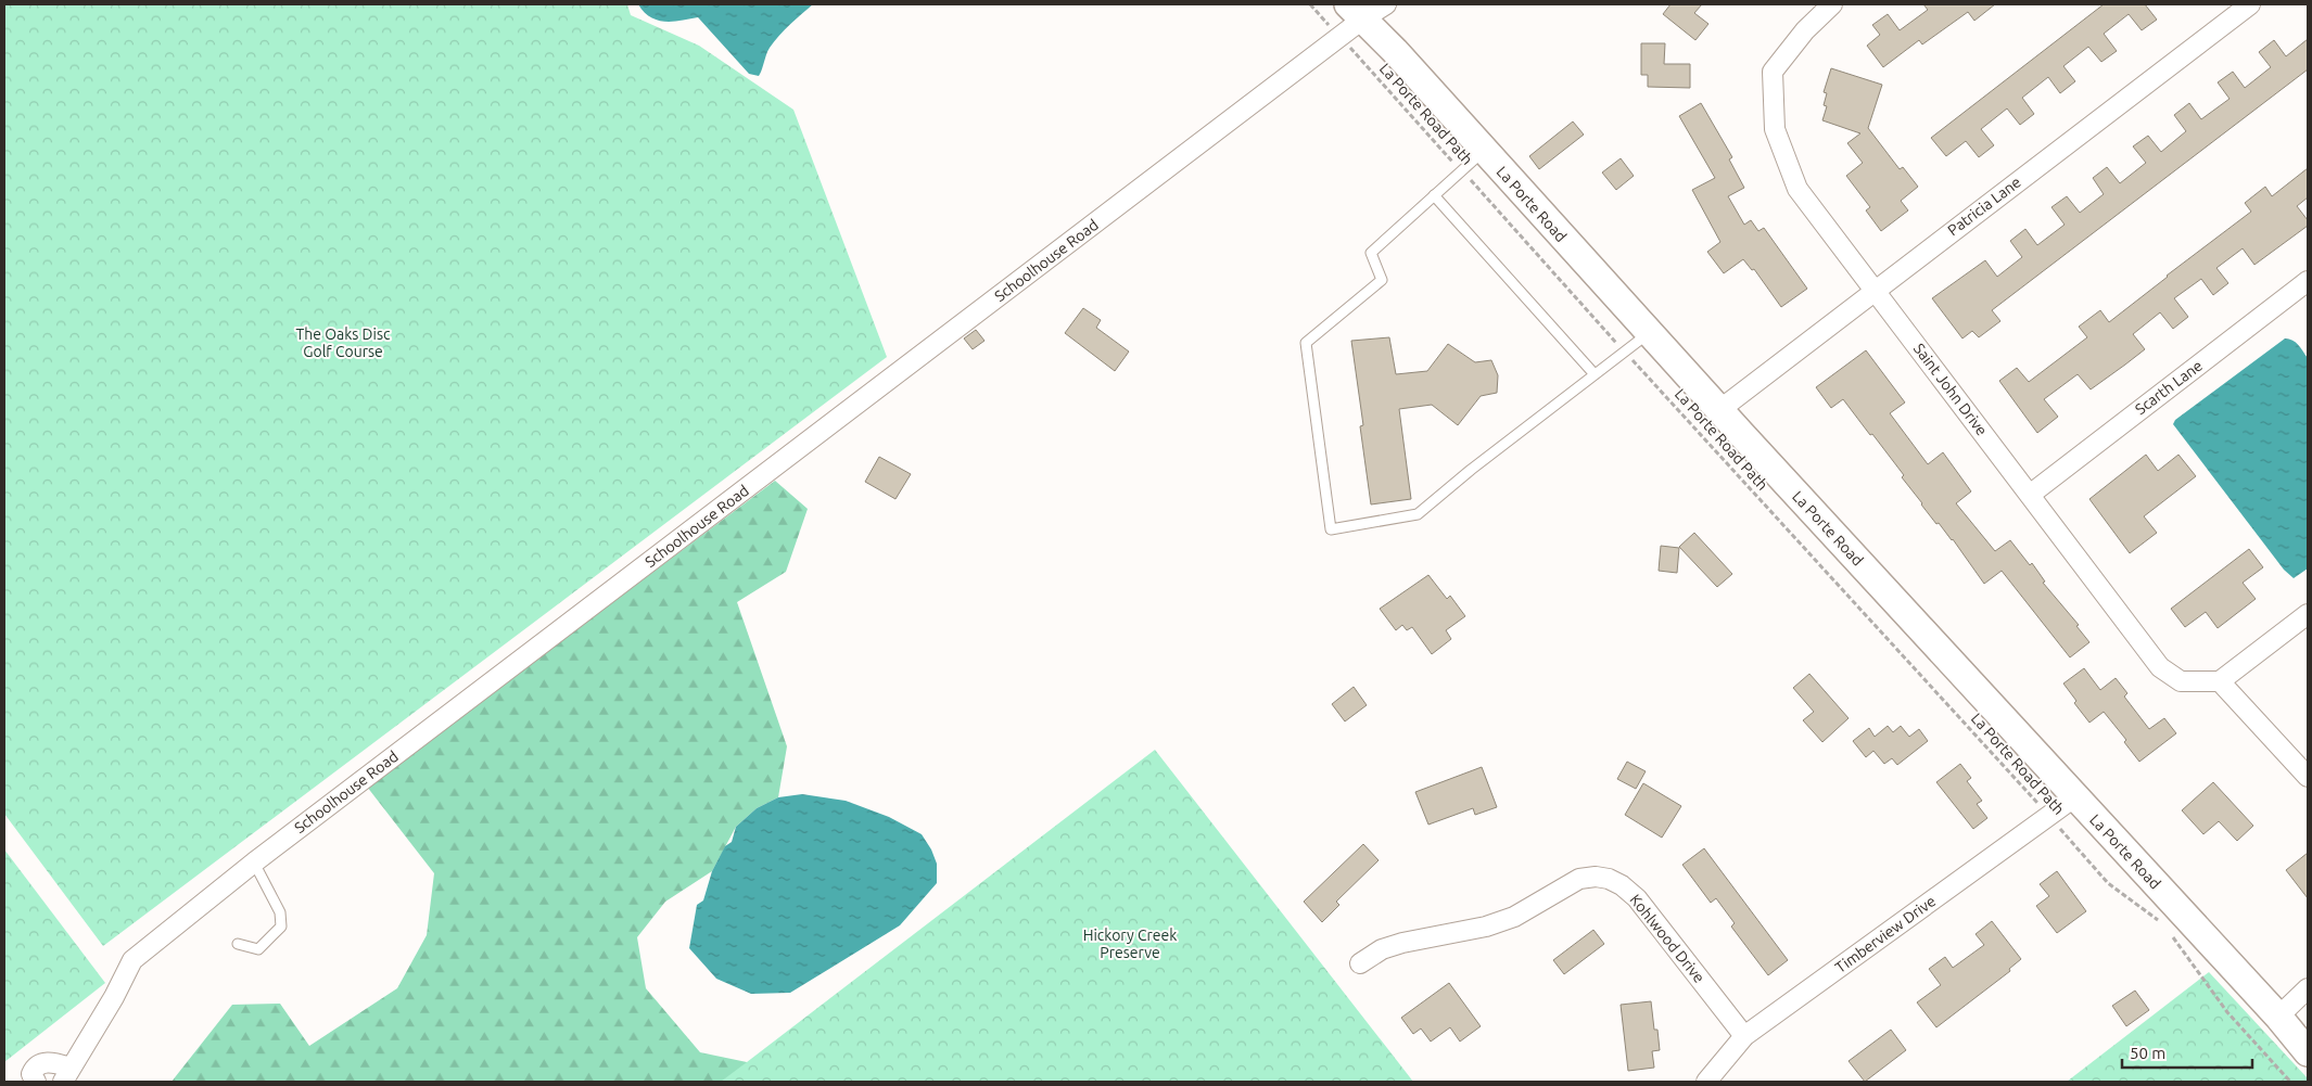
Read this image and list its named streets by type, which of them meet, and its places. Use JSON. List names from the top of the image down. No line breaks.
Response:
{"streets":{"street":["La Porte Road","Patricia Lane","Schoolhouse Road","Scarth Lane","Saint John Drive","Timberview Drive","Kohlwood Drive"],"path":["La Porte Road Path"]},"crossings":[["La Porte Road Path","Schoolhouse Road"],["La Porte Road Path","Timberview Drive"],["La Porte Road","Patricia Lane"],["La Porte Road","Schoolhouse Road"],["La Porte Road","Timberview Drive"],["Patricia Lane","Saint John Drive"],["Scarth Lane","Saint John Drive"],["Timberview Drive","Kohlwood Drive"]],"parks":["The Oaks Disc Golf Course","Hickory Creek Preserve"],"scale_bar":"50 m"}
